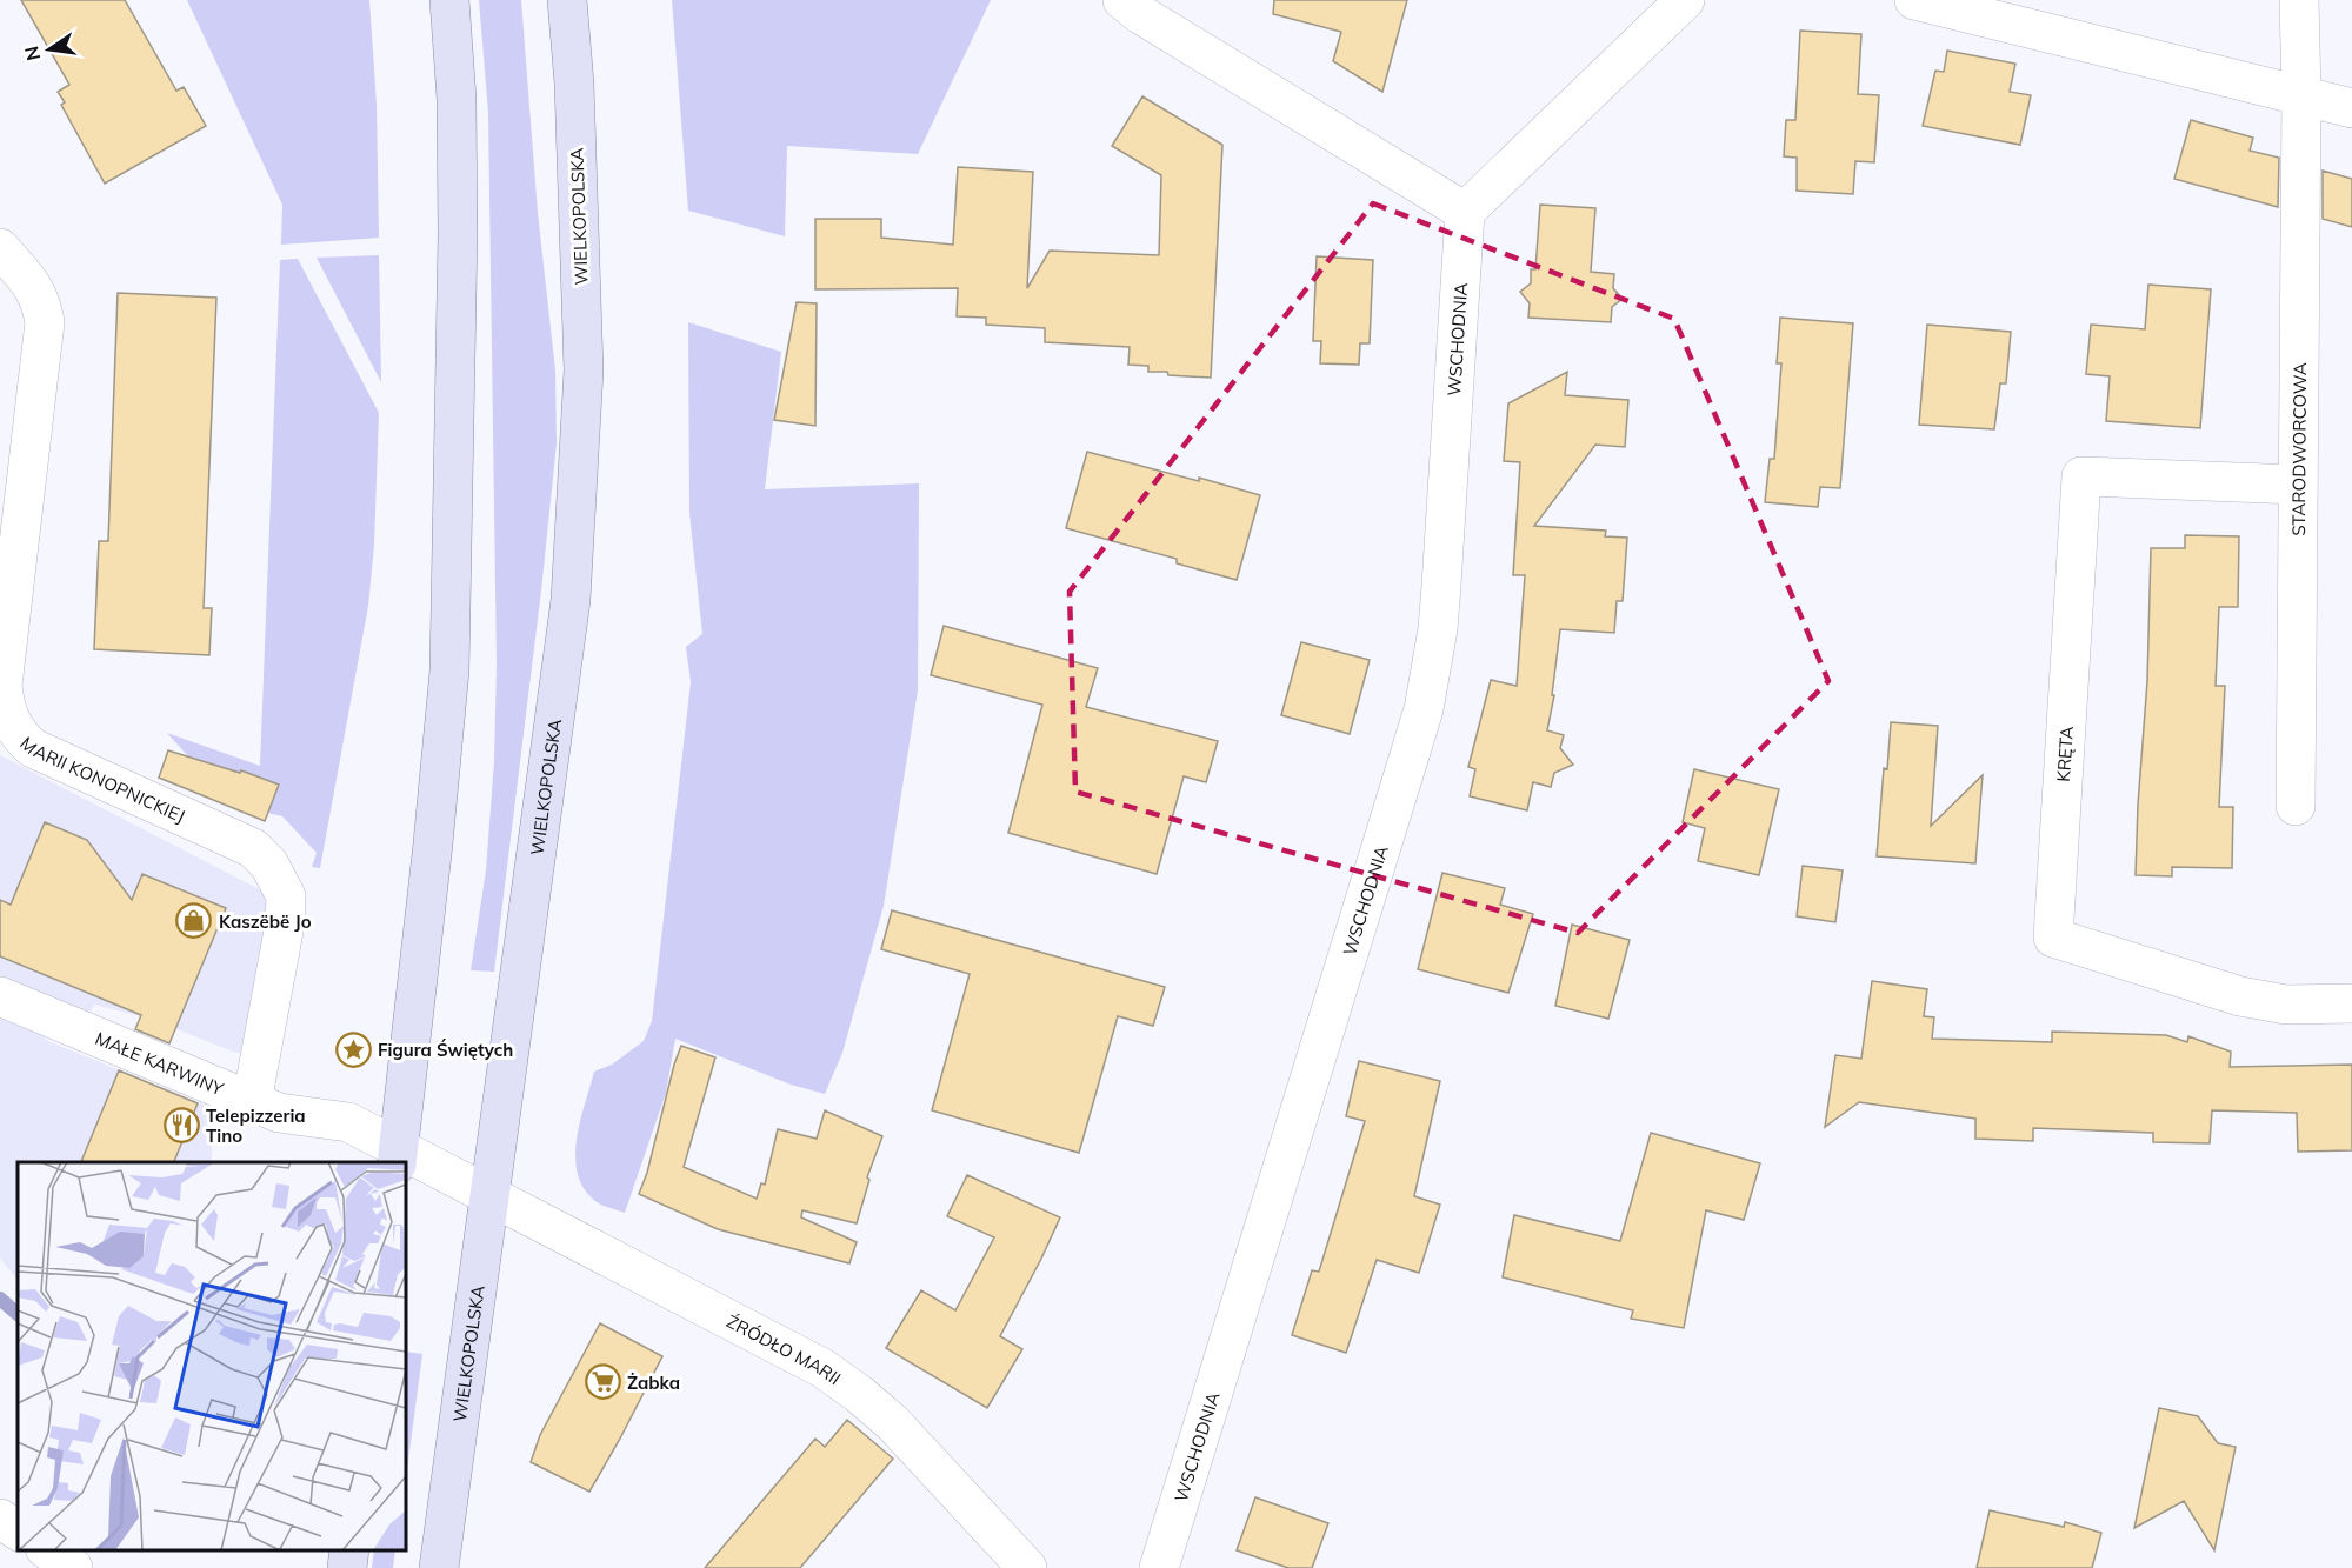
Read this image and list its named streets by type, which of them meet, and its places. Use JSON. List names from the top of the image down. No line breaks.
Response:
{"streets":{"main road":["WIELKOPOLSKA"],"street":["WSCHODNIA","STARODWORCOWA","KRĘTA","MARII KONOPNICKIEJ","MAŁE KARWINY","ŹRÓDŁO MARII"]},"crossings":[["WIELKOPOLSKA","ŹRÓDŁO MARII"],["STARODWORCOWA","KRĘTA"],["MARII KONOPNICKIEJ","MAŁE KARWINY"],["MAŁE KARWINY","ŹRÓDŁO MARII"]],"places":{"shop":["Kaszëbë Jo"],"place":["Figura Świętych"],"restaurant":["Telepizzeria Tino"],"supermarket":["Żabka"]},"north":"left"}
